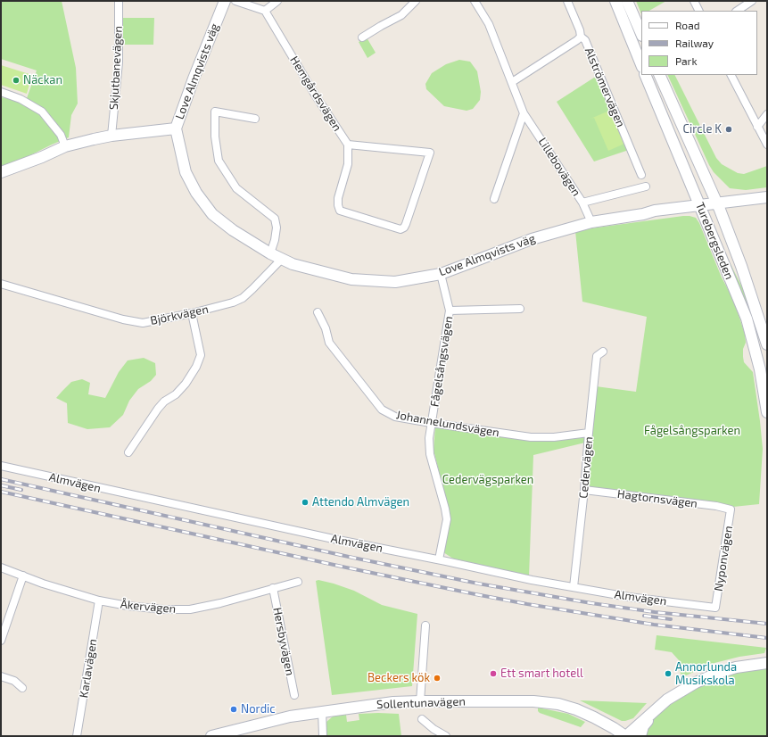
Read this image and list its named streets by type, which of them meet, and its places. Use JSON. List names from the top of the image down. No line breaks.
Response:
{"streets":{"street":["Skjutbanevägen","Love Almqvists väg","Alströmervägen","Hemgårdsvägen","Lillebovägen","Turebergsleden","Björkvägen","Fågelsångsvägen","Johannelundsvägen","Cedervägen","Almvägen","Hagtornsvägen","Nyponvägen","Åkervägen","Hersbyvägen","Karlavägen","Sollentunavägen"]},"crossings":[["Love Almqvists väg","Lillebovägen"],["Love Almqvists väg","Turebergsleden"],["Love Almqvists väg","Björkvägen"],["Love Almqvists väg","Fågelsångsvägen"],["Fågelsångsvägen","Johannelundsvägen"],["Fågelsångsvägen","Almvägen"],["Johannelundsvägen","Cedervägen"],["Cedervägen","Almvägen"],["Cedervägen","Hagtornsvägen"],["Almvägen","Nyponvägen"],["Hagtornsvägen","Nyponvägen"],["Åkervägen","Hersbyvägen"],["Åkervägen","Karlavägen"]],"parks":["Fågelsångsparken","Cedervägsparken"],"places":["Näckan","Circle K","Attendo Almvägen","Ett smart hotell","Annorlunda Musikskola","Beckers kök","Nordic"],"legend":["Road","Railway","Park"]}
